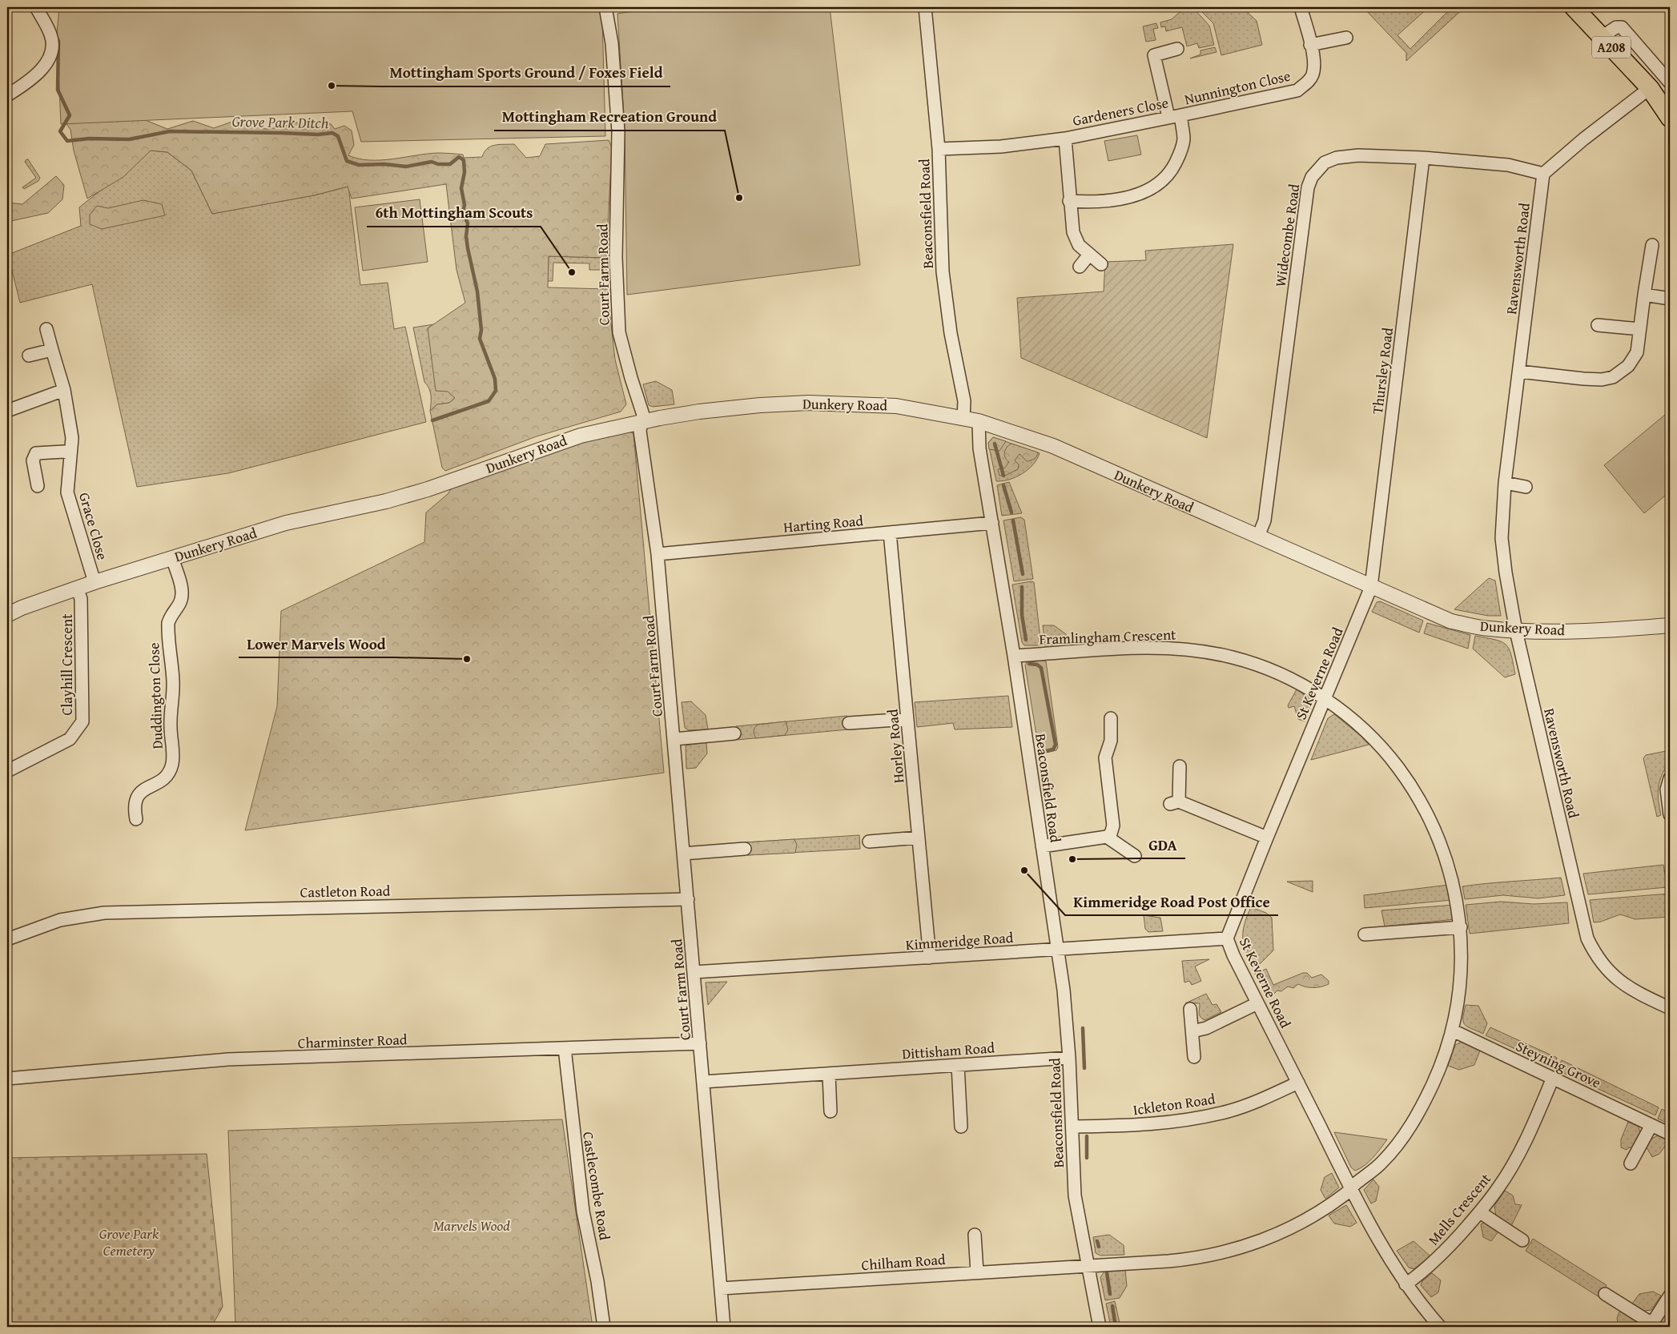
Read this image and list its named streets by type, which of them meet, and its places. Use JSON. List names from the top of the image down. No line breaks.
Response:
{"streets":{"main road":["A208"],"street":["Nunnington Close","Gardeners Close","Beaconsfield Road","Widecombe Road","Ravensworth Road","Court Farm Road","Thursley Road","Dunkery Road","Harting Road","Grace Close","Framlingham Crescent","Clayhill Crescent","St Keverne Road","Duddington Close","Horley Road","Castleton Road","Kimmeridge Road","Charminster Road","Dittisham Road","Steyning Grove","Ickleton Road","Castlecombe Road","Mells Crescent","Chilham Road"]},"crossings":[["Nunnington Close","Gardeners Close"],["Gardeners Close","Beaconsfield Road"],["Beaconsfield Road","Dunkery Road"],["Beaconsfield Road","Harting Road"],["Beaconsfield Road","Framlingham Crescent"],["Beaconsfield Road","Kimmeridge Road"],["Beaconsfield Road","Dittisham Road"],["Beaconsfield Road","Ickleton Road"],["Beaconsfield Road","Chilham Road"],["Widecombe Road","Ravensworth Road"],["Widecombe Road","Thursley Road"],["Widecombe Road","Dunkery Road"],["Ravensworth Road","Dunkery Road"],["Court Farm Road","Dunkery Road"],["Court Farm Road","Harting Road"],["Court Farm Road","Castleton Road"],["Court Farm Road","Kimmeridge Road"],["Court Farm Road","Charminster Road"],["Court Farm Road","Dittisham Road"],["Court Farm Road","Chilham Road"],["Thursley Road","Dunkery Road"],["Thursley Road","St Keverne Road"],["Dunkery Road","Grace Close"],["Dunkery Road","Clayhill Crescent"],["Dunkery Road","St Keverne Road"],["Dunkery Road","Duddington Close"],["Harting Road","Horley Road"],["Framlingham Crescent","St Keverne Road"],["Framlingham Crescent","Steyning Grove"],["Framlingham Crescent","Chilham Road"],["St Keverne Road","Kimmeridge Road"],["St Keverne Road","Ickleton Road"],["St Keverne Road","Mells Crescent"],["Horley Road","Kimmeridge Road"],["Charminster Road","Castlecombe Road"],["Steyning Grove","Mells Crescent"]],"water":["Grove Park Ditch"],"parks":["Marvels Wood","Grove Park Cemetery"],"places":["Mottingham Sports Ground / Foxes Field","Mottingham Recreation Ground","6th Mottingham Scouts","Lower Marvels Wood","GDA","Kimmeridge Road Post Office"]}
